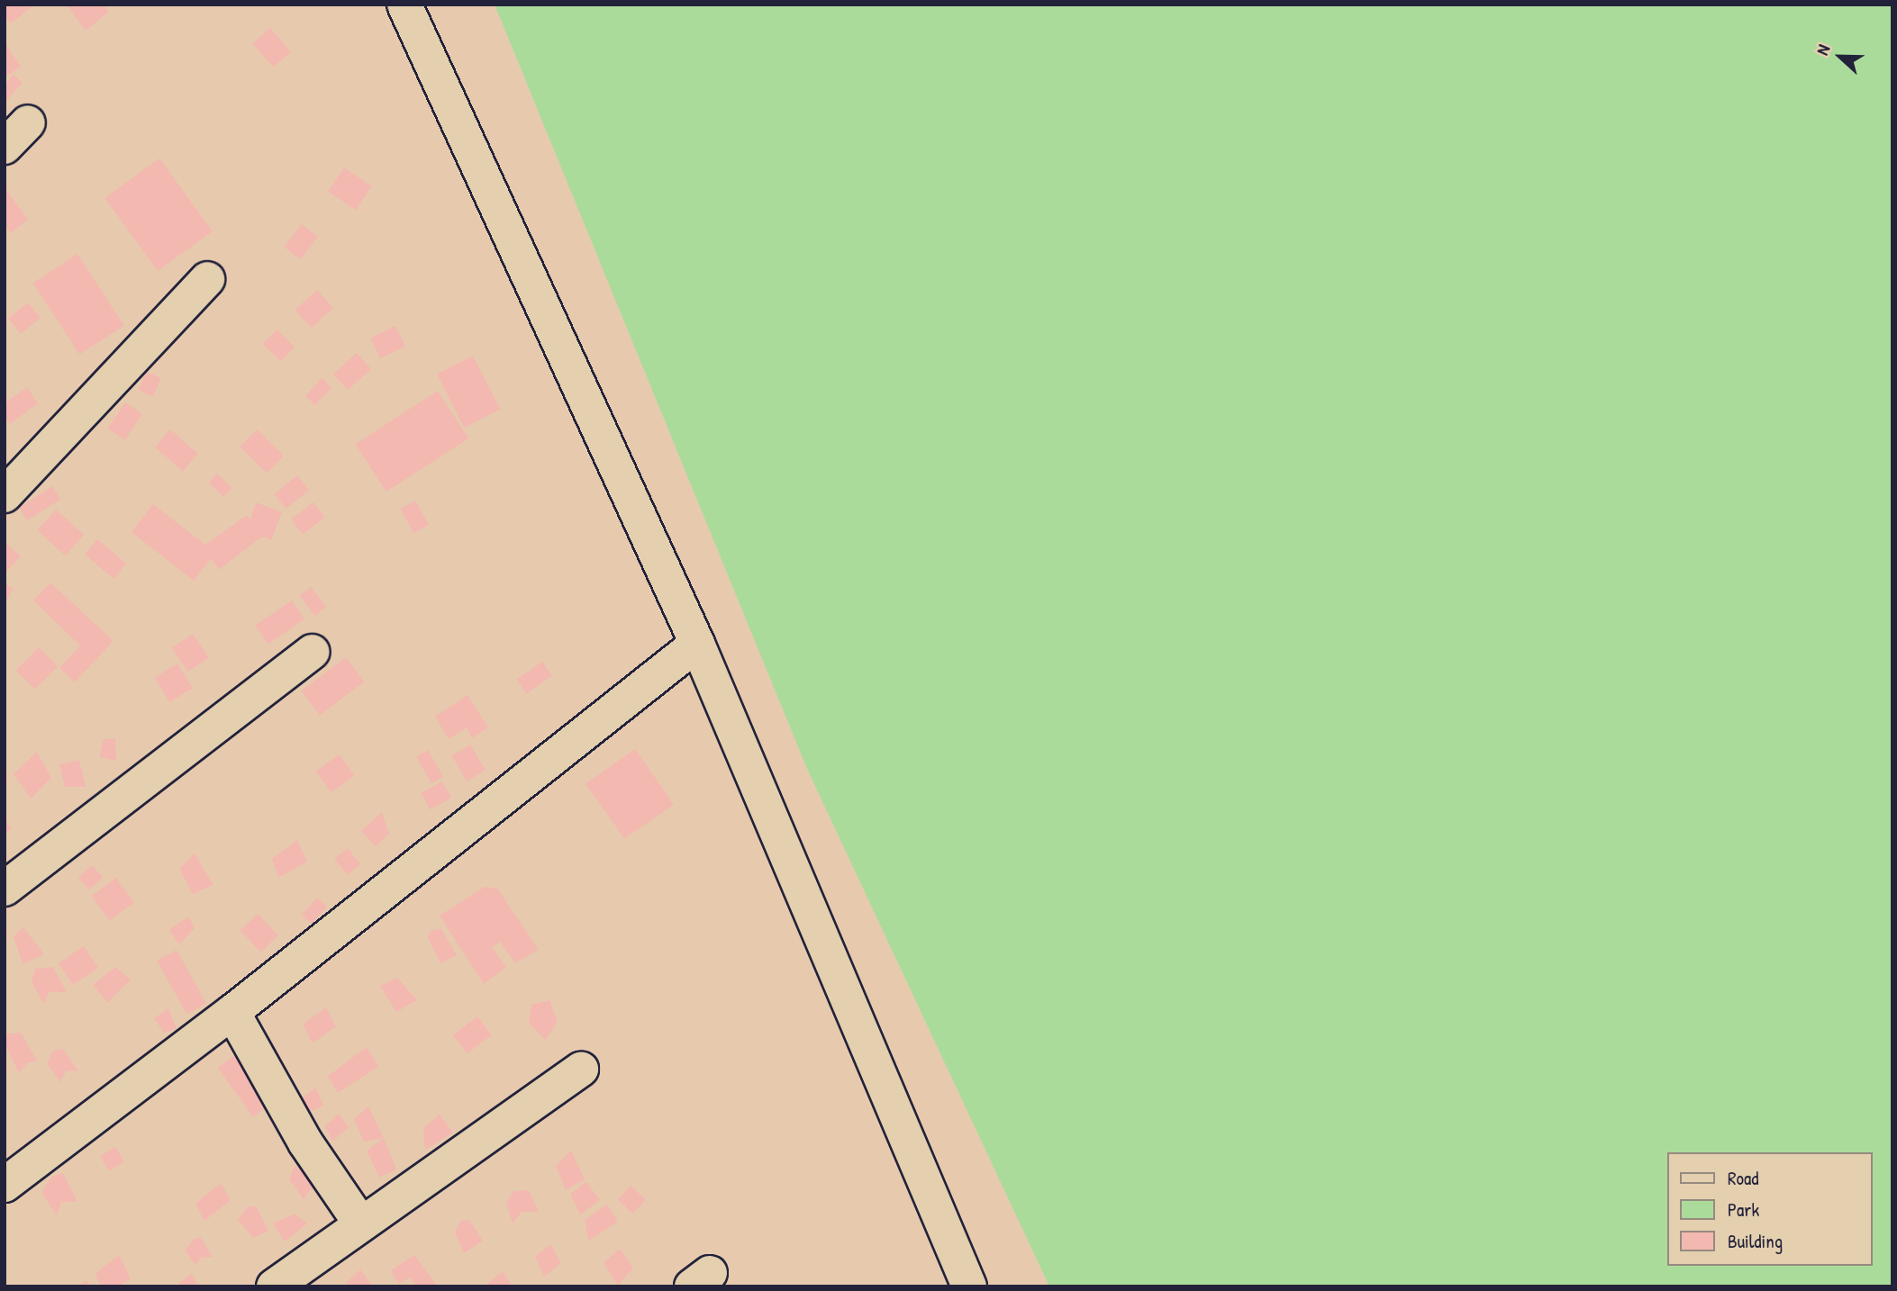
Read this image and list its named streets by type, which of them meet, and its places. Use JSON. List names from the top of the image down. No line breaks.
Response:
{"legend":["Road","Park","Building"],"north":"left"}
